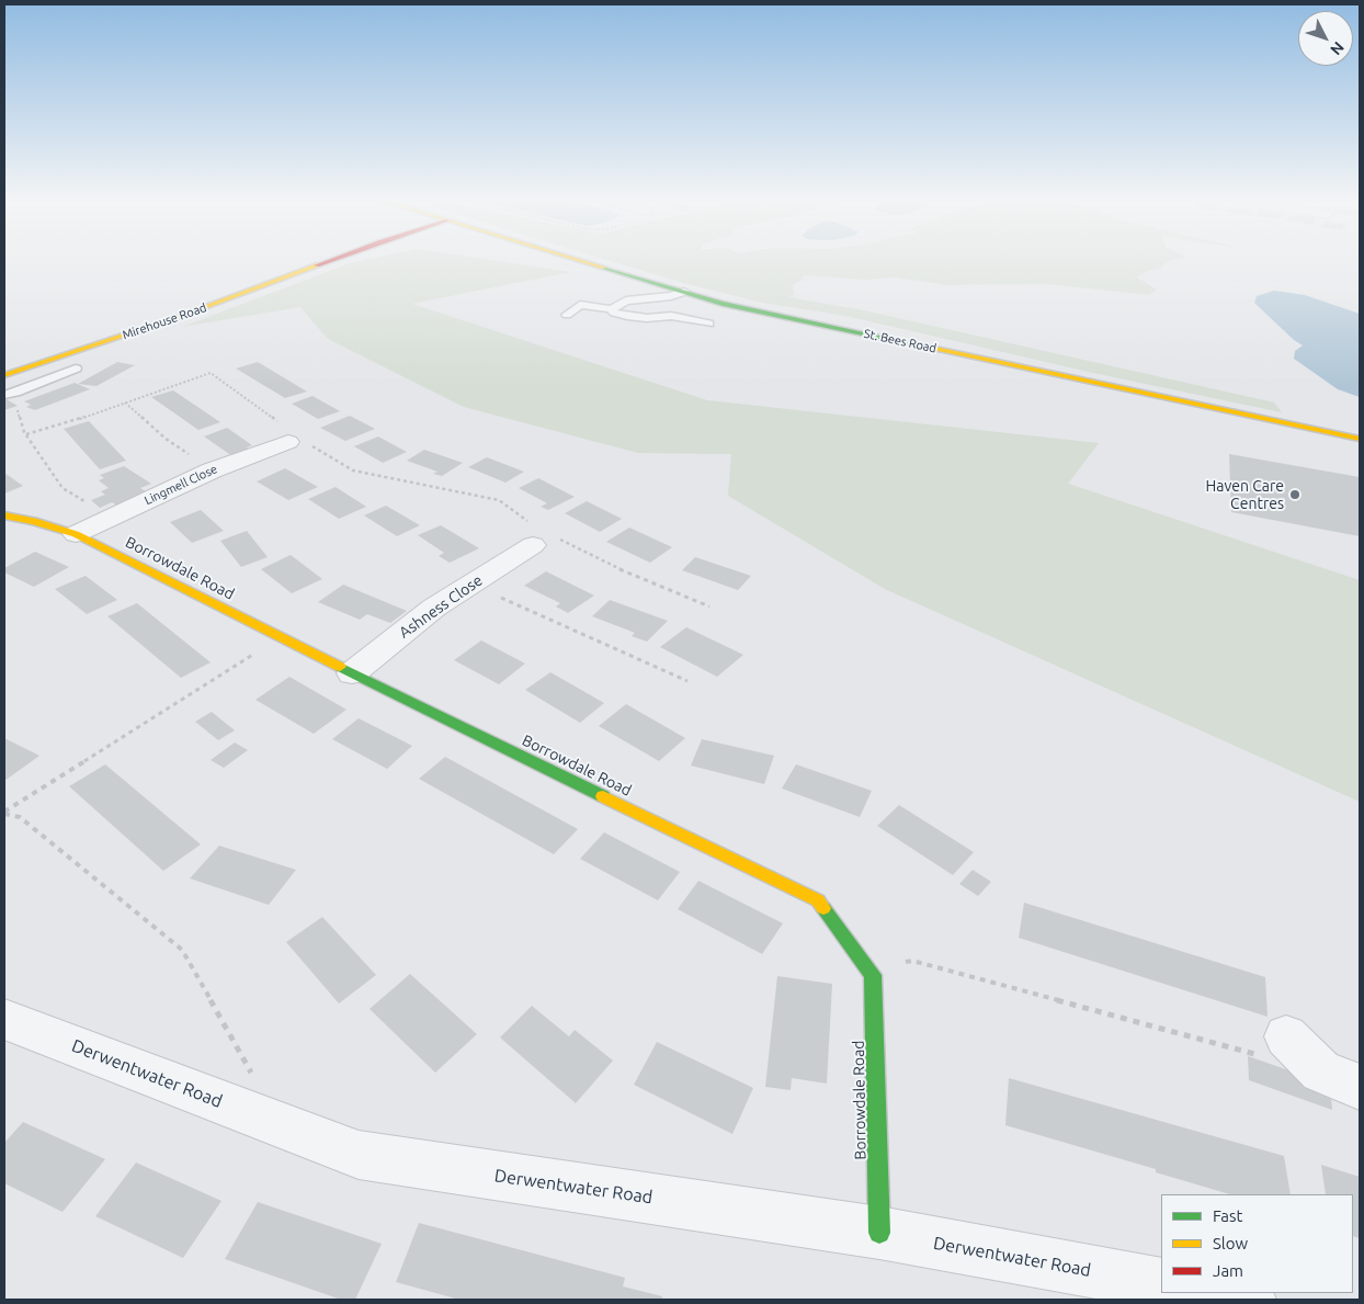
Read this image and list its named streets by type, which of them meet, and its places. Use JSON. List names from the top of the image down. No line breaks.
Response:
{"streets":{"street":["Mirehouse Road","St. Bees Road","Lingmell Close","Borrowdale Road","Ashness Close","Derwentwater Road"]},"crossings":[["Lingmell Close","Borrowdale Road"],["Borrowdale Road","Ashness Close"],["Borrowdale Road","Derwentwater Road"]],"places":["Haven Care Centres"],"legend":["Fast","Slow","Jam"],"north":"bottom right"}
